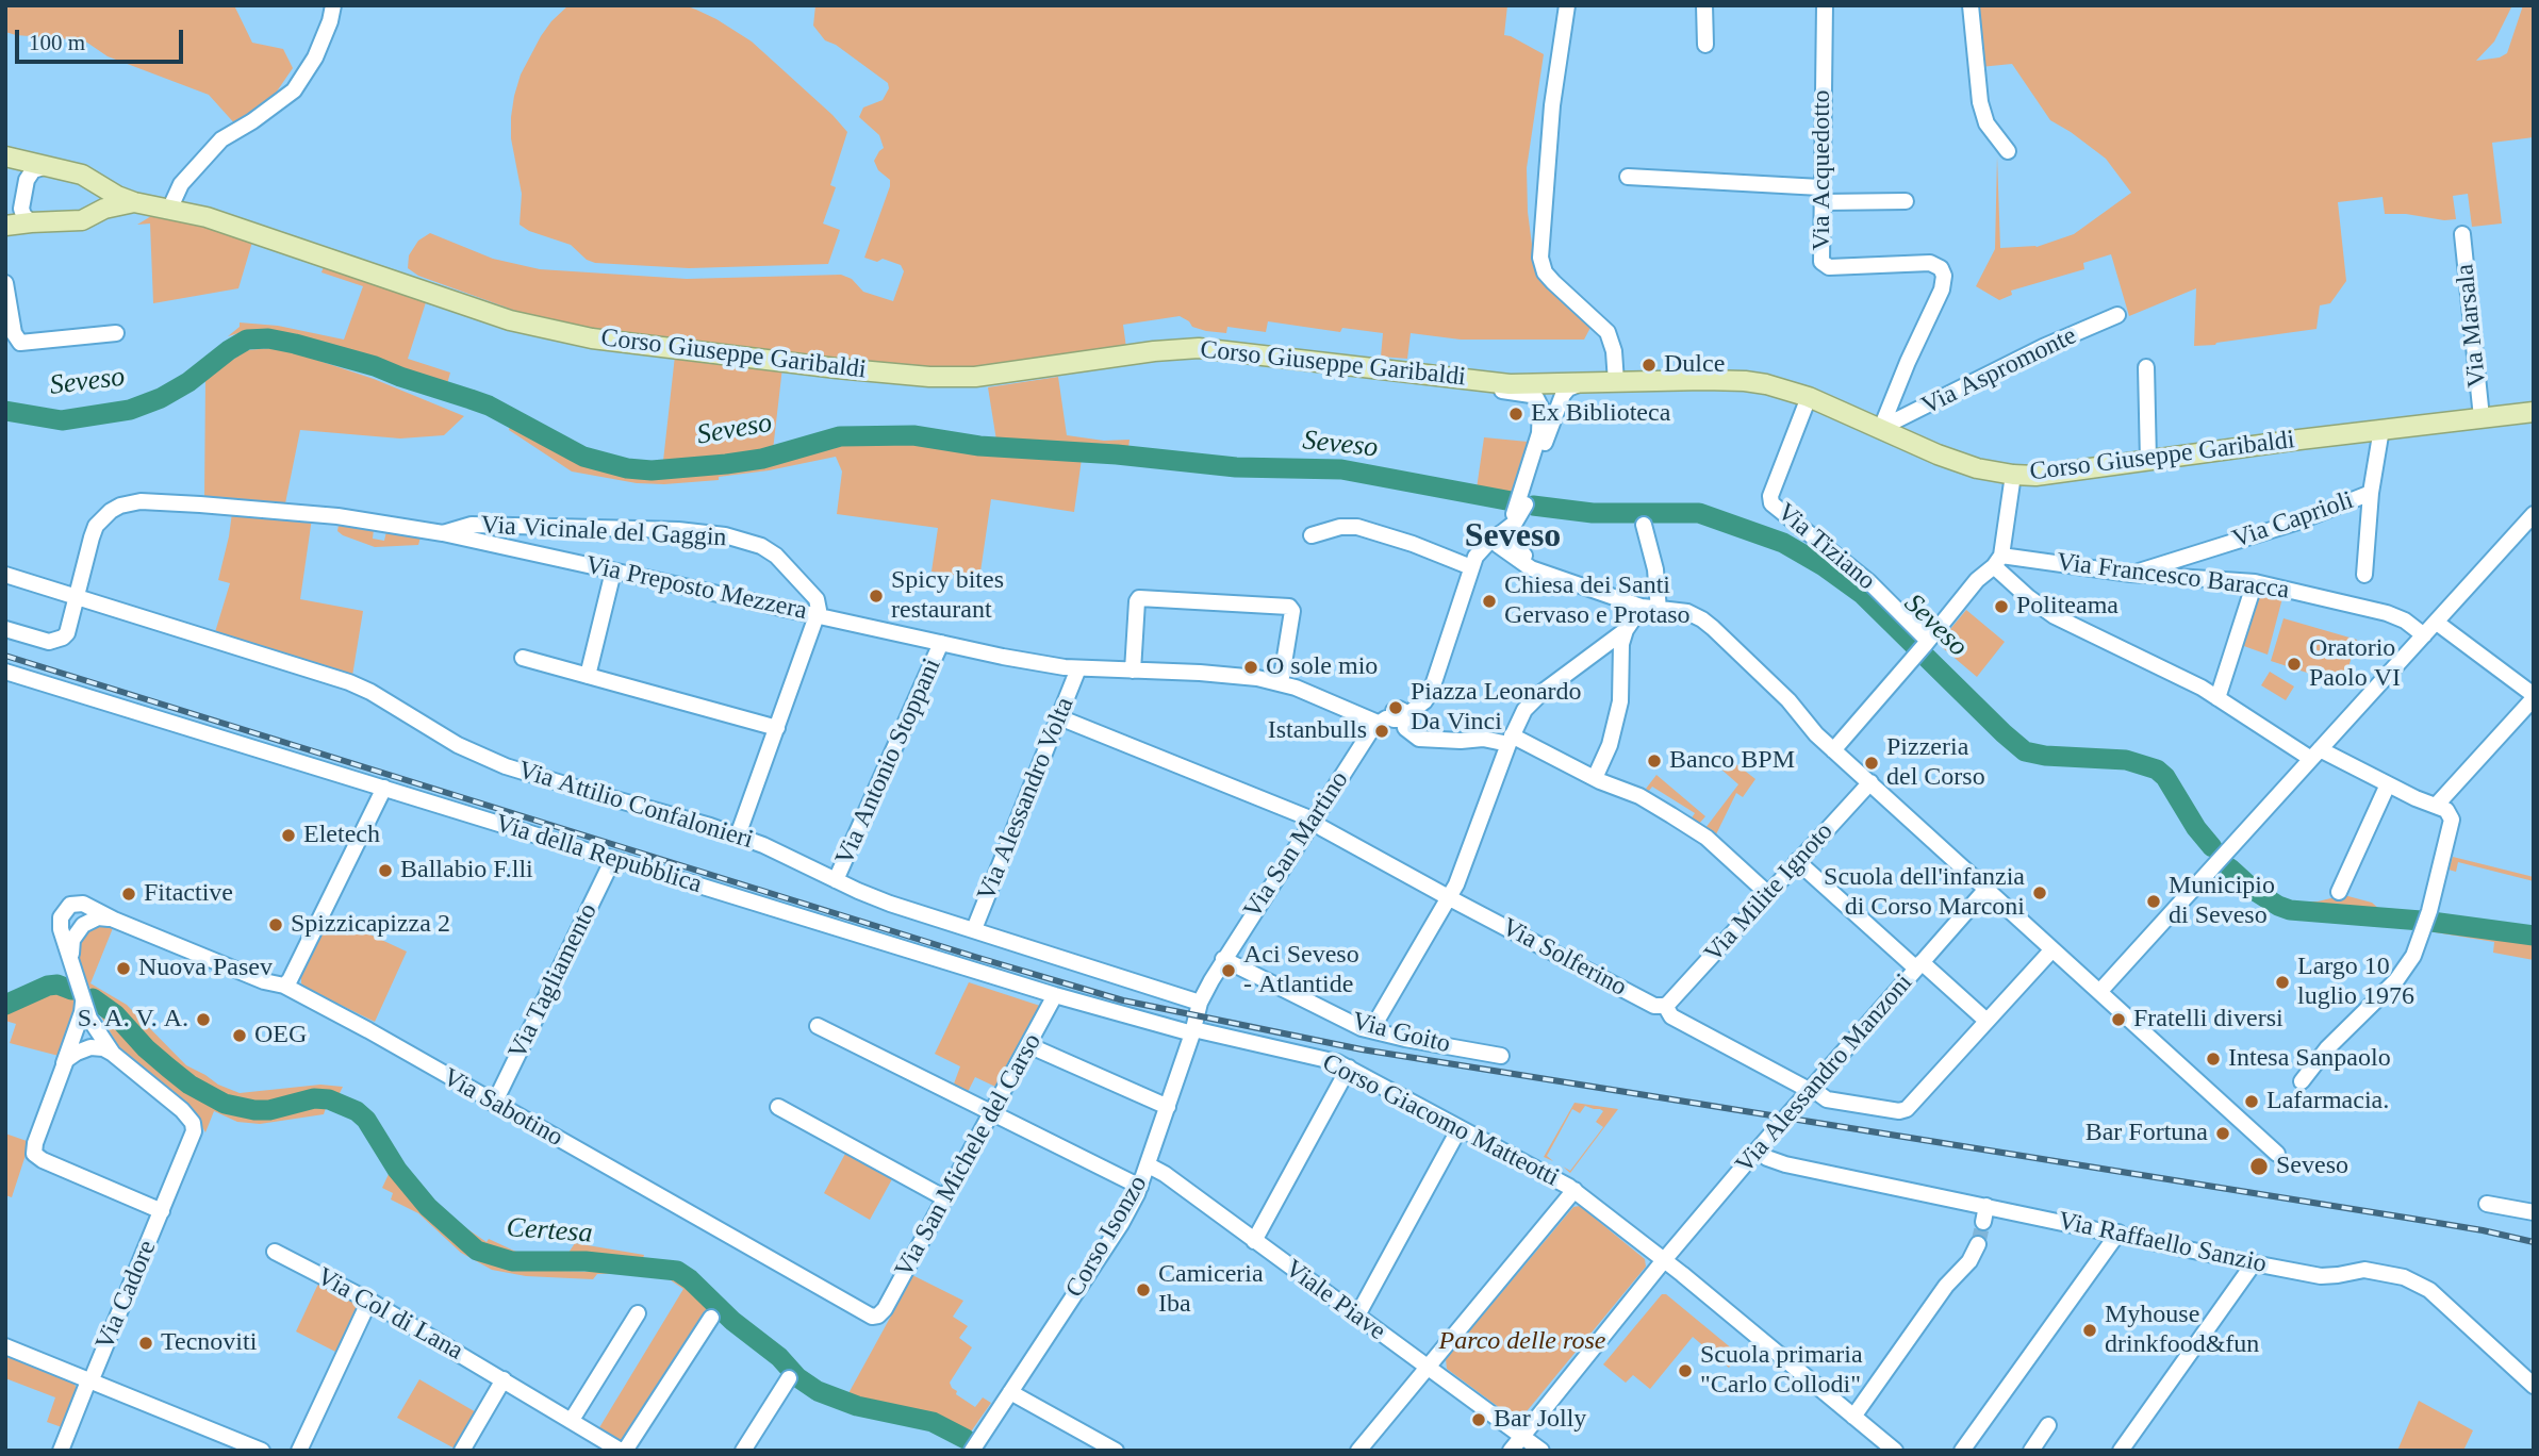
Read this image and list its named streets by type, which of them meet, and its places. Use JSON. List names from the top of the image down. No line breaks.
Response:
{"streets":{"main road":["Corso Giuseppe Garibaldi"],"street":["Via Acquedotto","Via Marsala","Via Aspromonte","Via Caprioli","Via Vicinale del Gaggin","Via Tiziano","Via Francesco Baracca","Via Preposto Mezzera","Via Antonio Stoppani","Via Alessandro Volta","Via Attilio Confalonieri","Via San Martino","Via della Repubblica","Via Milite Ignoto","Via Solferino","Via Tagliamento","Via Goito","Via Alessandro Manzoni","Via Sabotino","Corso Giacomo Matteotti","Via San Michele del Carso","Corso Isonzo","Via Raffaello Sanzio","Via Cadore","Viale Piave","Via Col di Lana"]},"crossings":[["Via Acquedotto","Corso Giuseppe Garibaldi"],["Via Acquedotto","Via Aspromonte"],["Via Marsala","Corso Giuseppe Garibaldi"],["Corso Giuseppe Garibaldi","Via Aspromonte"],["Corso Giuseppe Garibaldi","Via Tiziano"],["Via Caprioli","Via Francesco Baracca"],["Via Vicinale del Gaggin","Via Preposto Mezzera"],["Via Preposto Mezzera","Via Antonio Stoppani"],["Via Preposto Mezzera","Via Alessandro Volta"],["Via Preposto Mezzera","Via Attilio Confalonieri"],["Via Preposto Mezzera","Via San Martino"],["Via Antonio Stoppani","Via Attilio Confalonieri"],["Via Alessandro Volta","Via Attilio Confalonieri"],["Via Alessandro Volta","Via Solferino"],["Via Attilio Confalonieri","Via San Martino"],["Via Attilio Confalonieri","Corso Isonzo"],["Via San Martino","Via Solferino"],["Via San Martino","Via Goito"],["Via San Martino","Corso Isonzo"],["Via della Repubblica","Via Tagliamento"],["Via della Repubblica","Corso Giacomo Matteotti"],["Via della Repubblica","Via San Michele del Carso"],["Via della Repubblica","Corso Isonzo"],["Via Milite Ignoto","Via Solferino"],["Via Tagliamento","Via Sabotino"],["Via Alessandro Manzoni","Corso Giacomo Matteotti"],["Via Alessandro Manzoni","Via Raffaello Sanzio"],["Via Alessandro Manzoni","Viale Piave"],["Via Sabotino","Via San Michele del Carso"],["Via Sabotino","Via Cadore"],["Corso Giacomo Matteotti","Corso Isonzo"],["Corso Isonzo","Viale Piave"]],"districts":["Seveso"],"water":["Seveso","Certesa"],"parks":["Parco delle rose"],"places":["Dulce","Ex Biblioteca","Spicy bites restaurant","Chiesa dei Santi Gervaso e Protaso","Politeama","Oratorio Paolo VI","O sole mio","Piazza Leonardo Da Vinci","Istanbulls","Banco BPM","Pizzeria del Corso","Eletech","Ballabio F.lli","Scuola dell'infanzia di Corso Marconi","Fitactive","Municipio di Seveso","Spizzicapizza 2","Nuova Pasev","Aci Seveso - Atlantide","Largo 10 luglio 1976","S. A. V. A.","Fratelli diversi","OEG","Intesa Sanpaolo","Lafarmacia.","Bar Fortuna","Seveso","Camiceria Iba","Myhouse drinkfood&fun","Tecnoviti","Scuola primaria \"Carlo Collodi\"","Bar Jolly"],"scale_bar":"100 m"}
